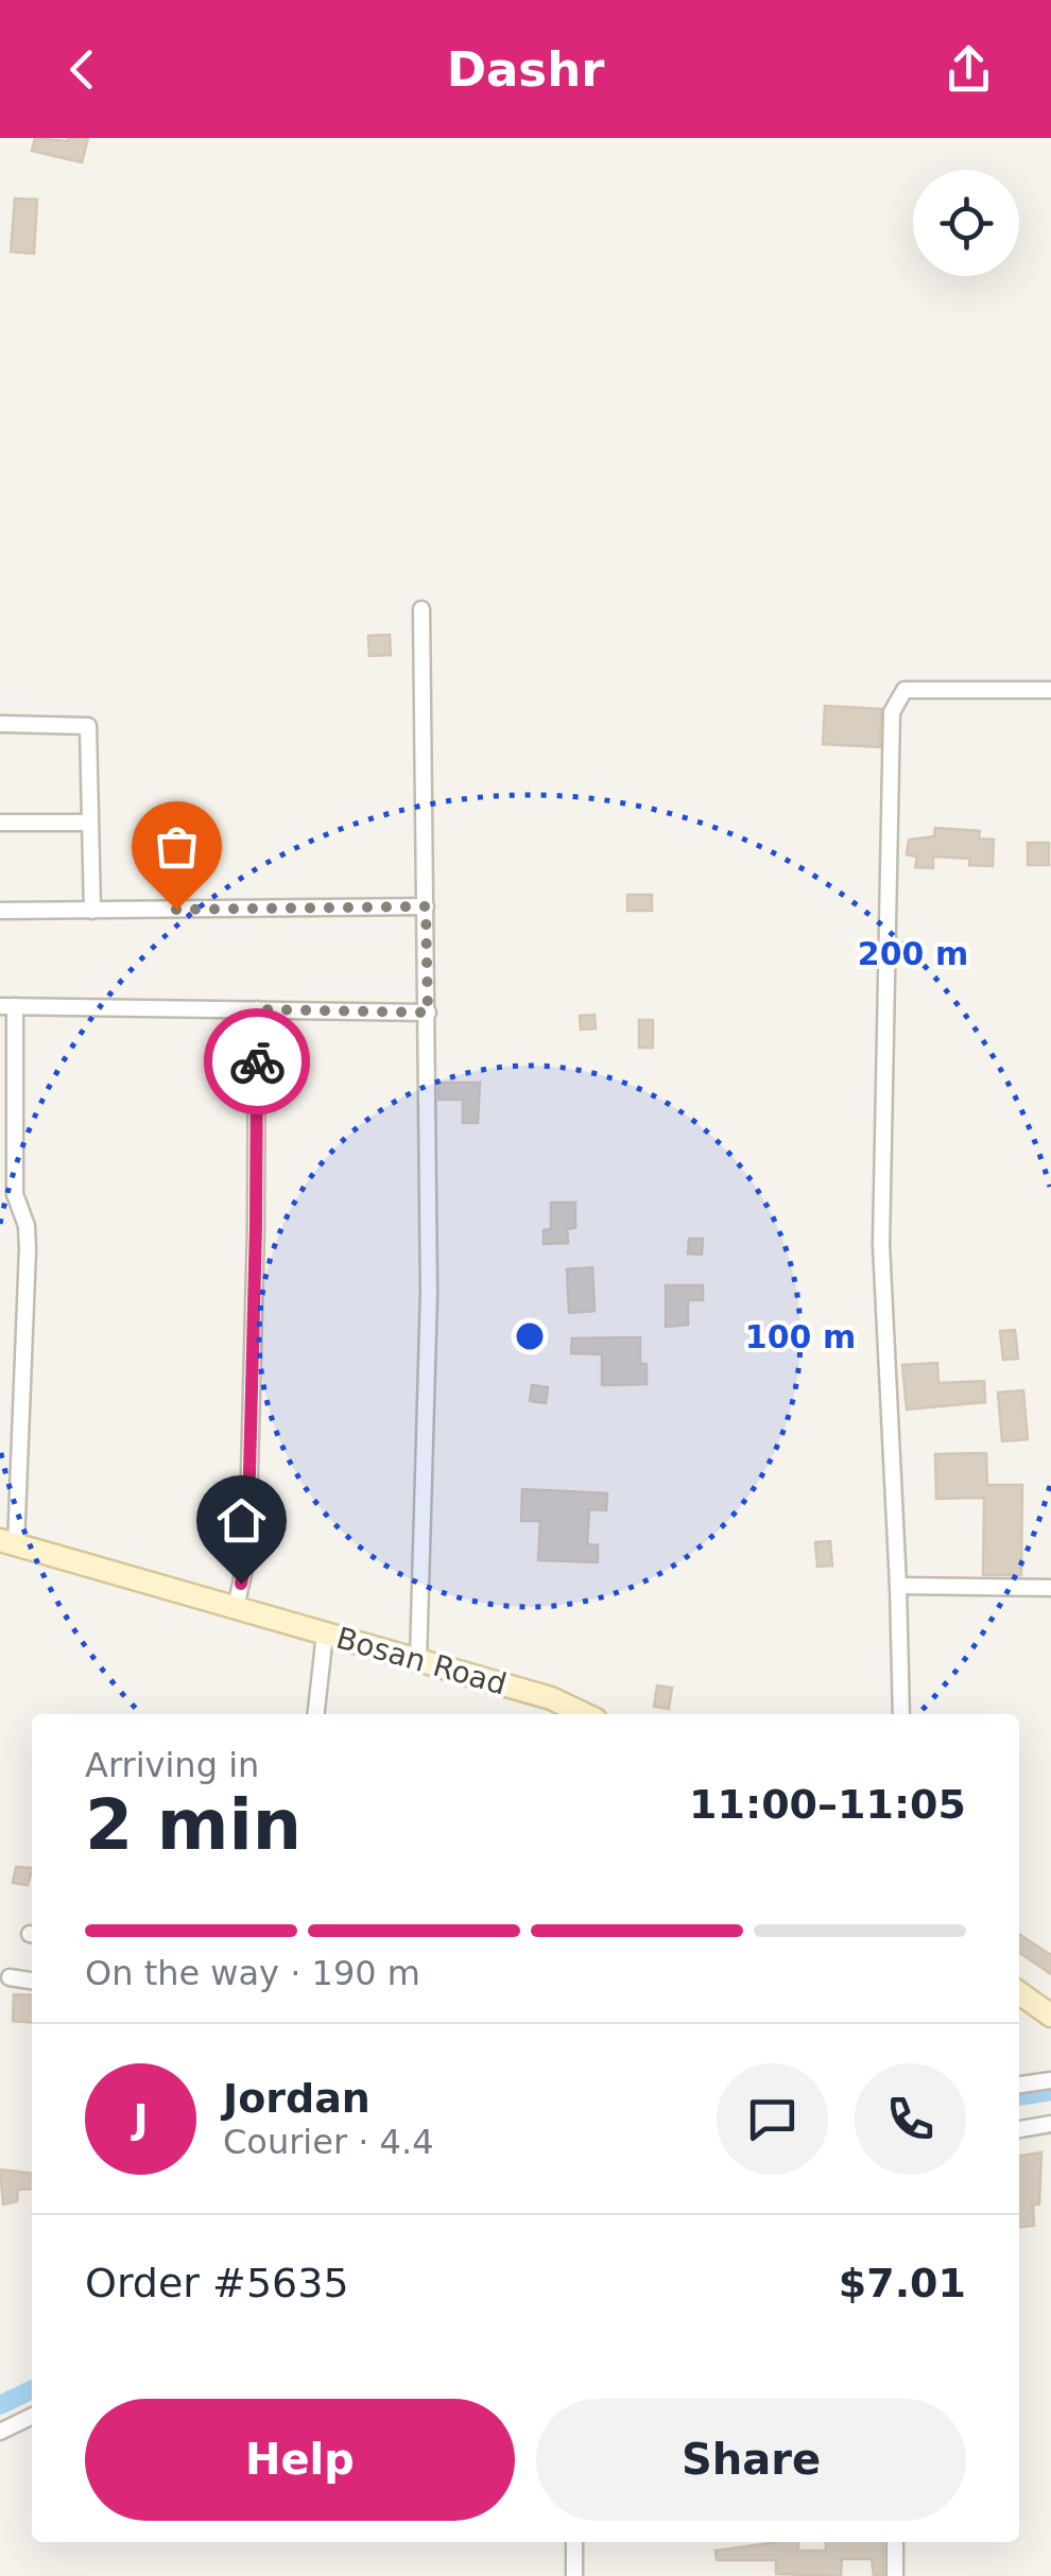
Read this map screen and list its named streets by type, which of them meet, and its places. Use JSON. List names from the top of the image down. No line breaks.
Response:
{"streets":{"main road":["Bosan Road"]},"page":{"header":"Dashr","heading":["2 min","Arriving in","11:00–11:05"],"panel":["Jordan","Courier · 4.4","Order #5635","$7.01"],"bar":"On the way · 190 m","round":"J","buttons":["Help","Share"]},"rings":["200 m","100 m"]}
